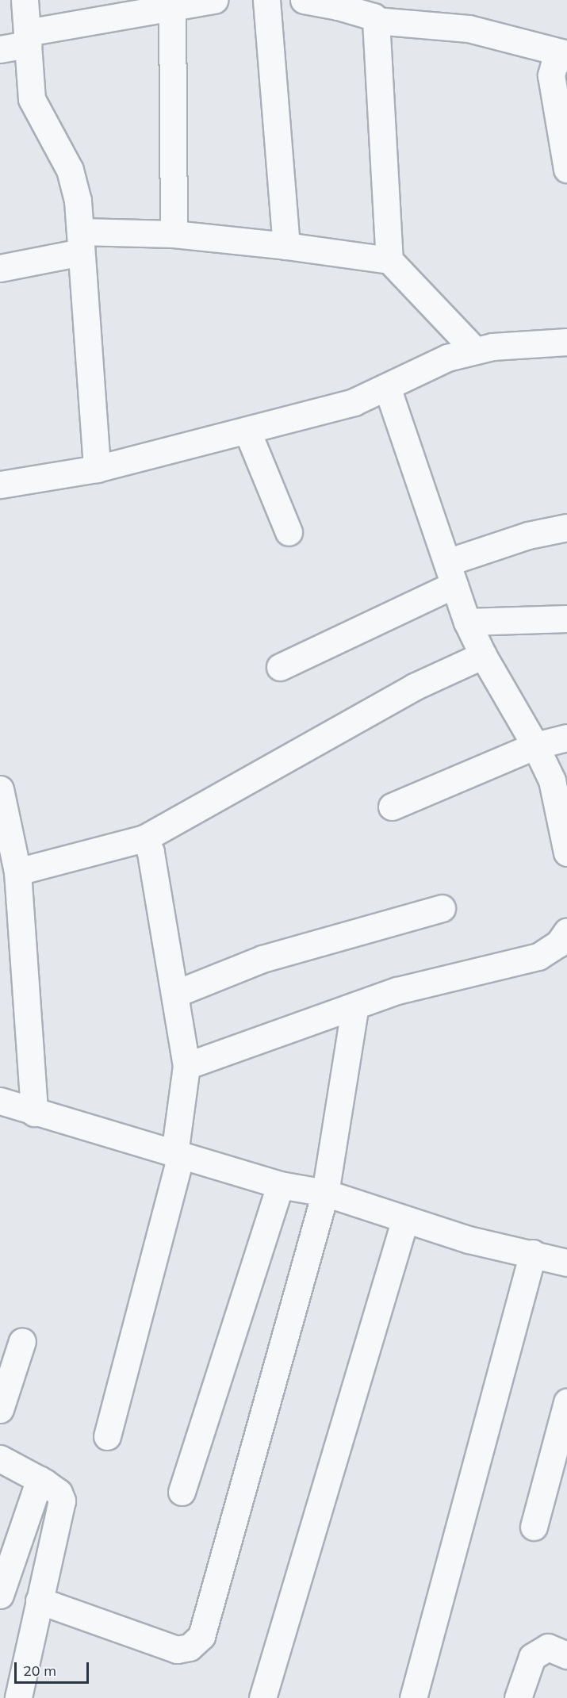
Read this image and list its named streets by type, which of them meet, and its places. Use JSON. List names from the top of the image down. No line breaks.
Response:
{"scale_bar":"20 m"}
